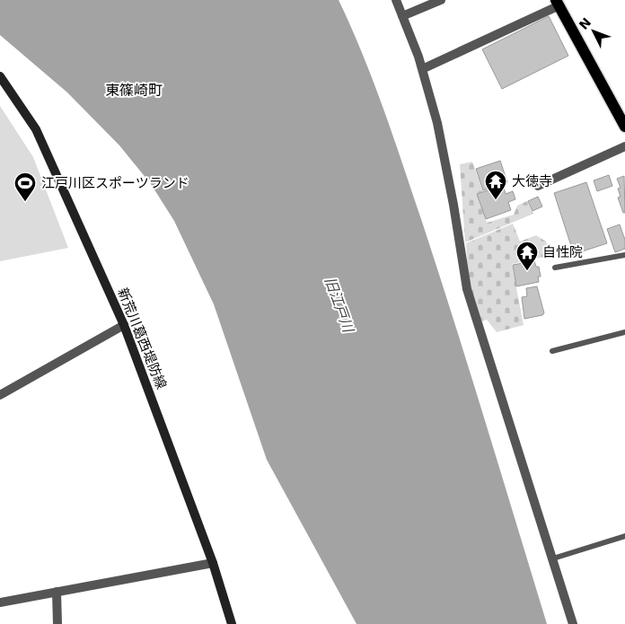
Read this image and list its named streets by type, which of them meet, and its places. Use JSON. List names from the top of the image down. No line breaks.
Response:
{"streets":{"main road":["新荒川葛西堤防線"]},"districts":["東篠崎町"],"water":["旧江戸川"],"places":{"temple":["大徳寺","自性院"],"sports":["江戸川区スポーツランド"]},"north":"top left"}
